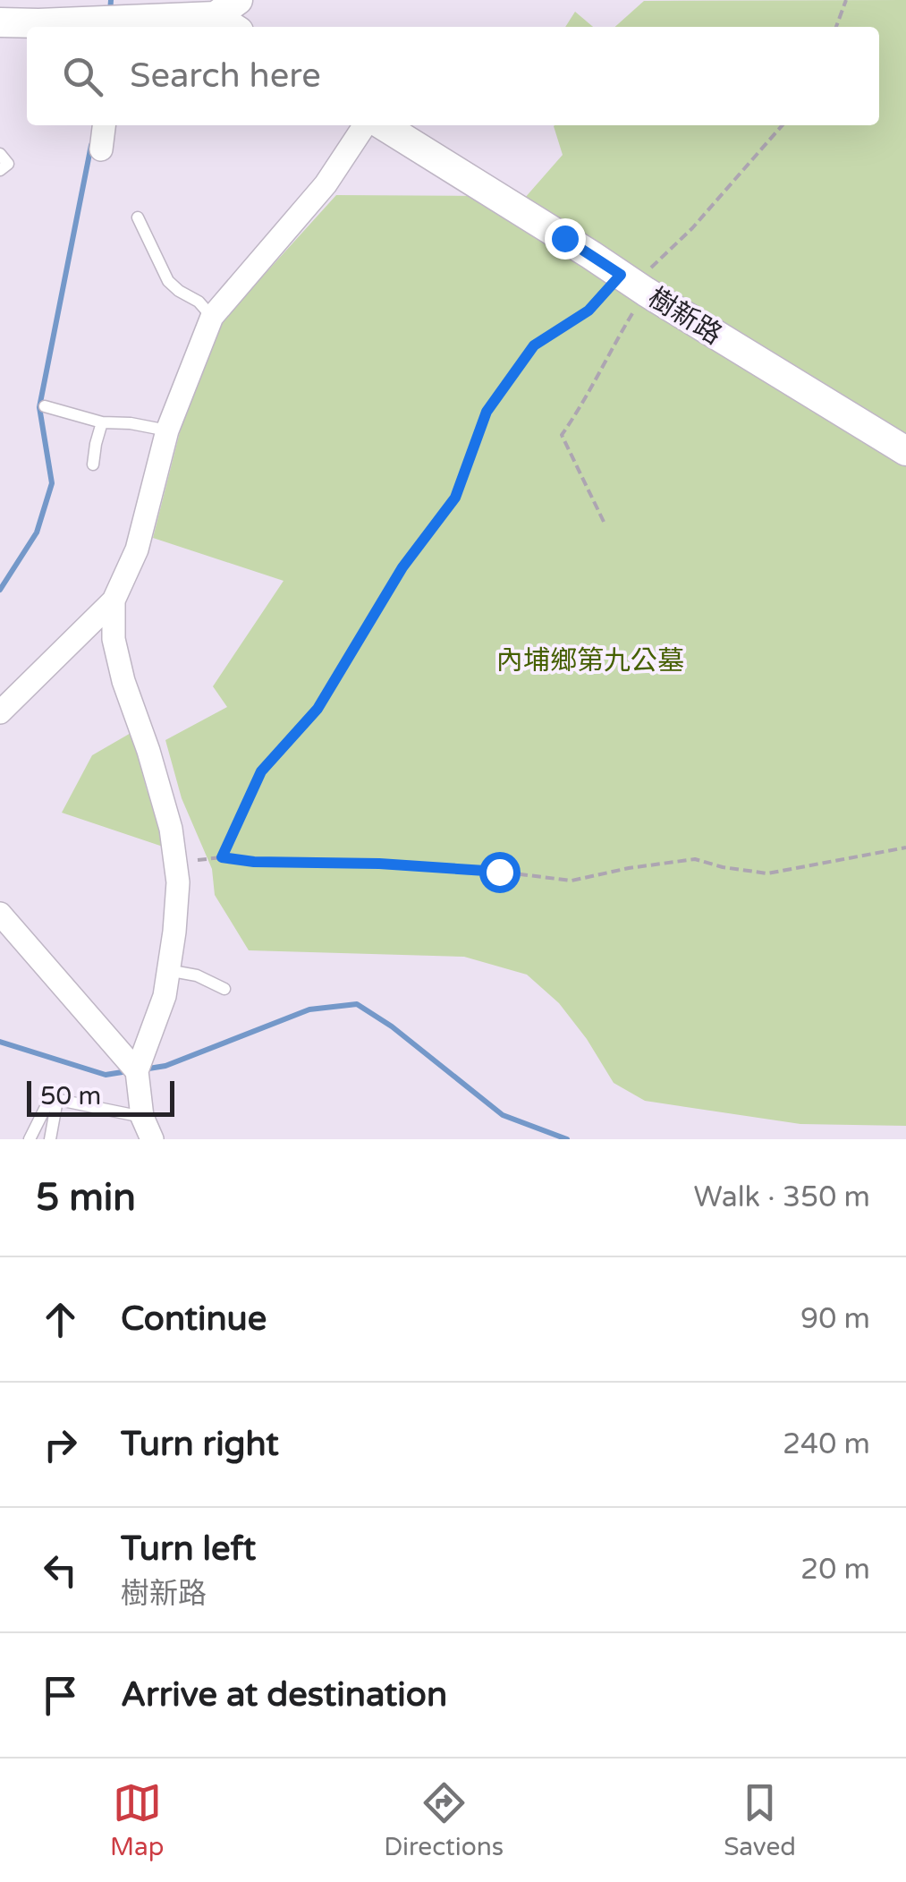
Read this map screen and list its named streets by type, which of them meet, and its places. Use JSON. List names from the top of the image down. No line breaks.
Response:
{"streets":{"street":["樹新路"]},"parks":["內埔鄉第九公墓"],"scale_bar":"50 m","page":{"search":"Search here","scale":"50 m","heading":["5 min","Walk · 350 m"],"list":[["Continue","90 m"],["Turn right","240 m"],["Turn left","樹新路","20 m"],"Arrive at destination"],"nav":["Map","Directions","Saved"]}}
